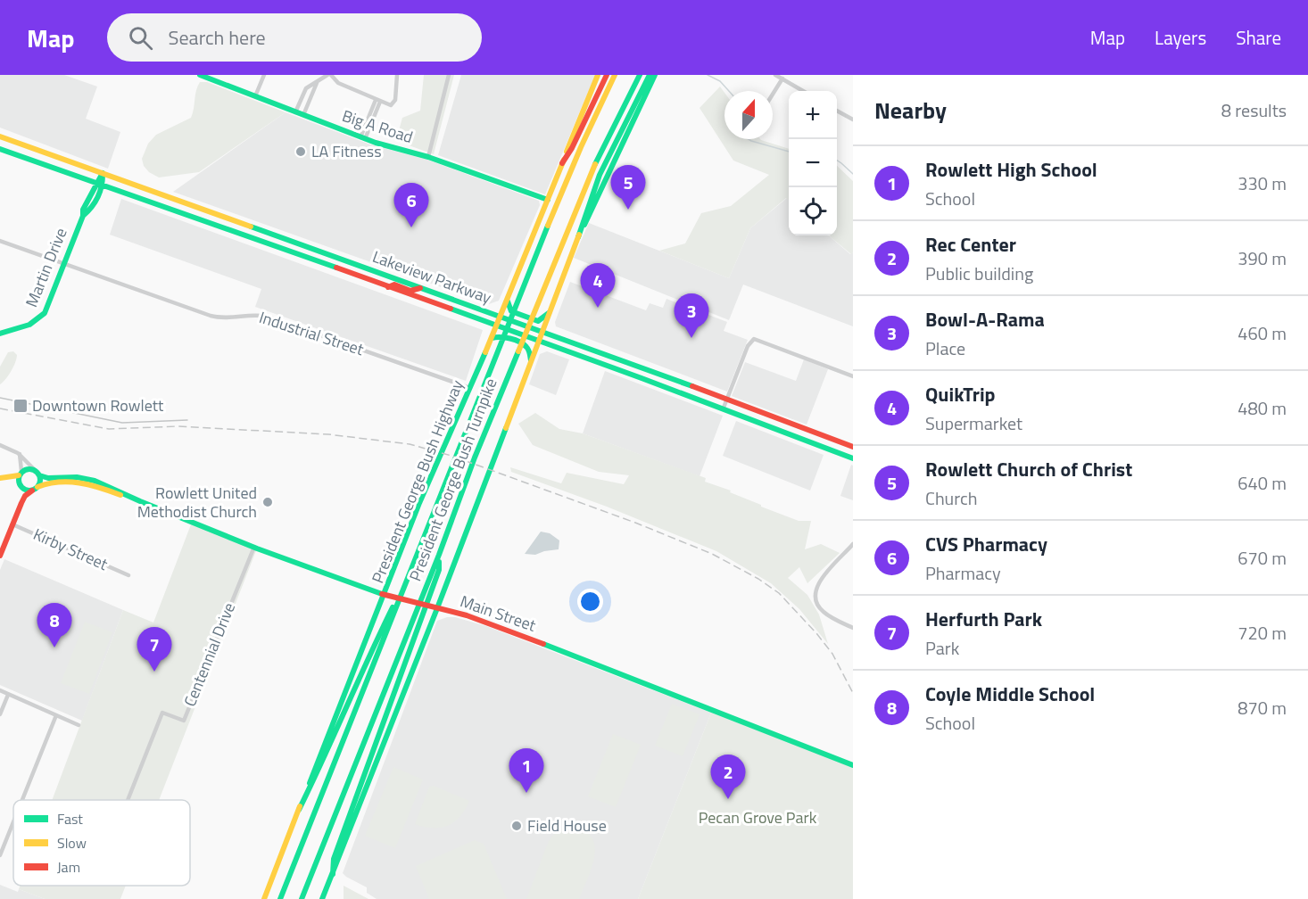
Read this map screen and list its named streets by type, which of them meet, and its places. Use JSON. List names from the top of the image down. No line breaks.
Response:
{"streets":{"main road":["Big A Road","Martin Drive","Lakeview Parkway","President George Bush Turnpike","President George Bush Highway","Main Street"],"street":["Industrial Street","Kirby Street","Centennial Drive"]},"crossings":[["Big A Road","President George Bush Highway"],["Martin Drive","Lakeview Parkway"],["Martin Drive","Industrial Street"],["Lakeview Parkway","President George Bush Highway"],["Industrial Street","President George Bush Highway"],["President George Bush Highway","Main Street"],["Main Street","Centennial Drive"]],"parks":["Pecan Grove Park"],"places":{"other":["LA Fitness","Rowlett United Methodist Church","Field House"],"transit":["Downtown Rowlett"]},"legend":["Fast","Slow","Jam"],"north":"top","page":{"header":"Map","search":"Search here","nav":["Map","Layers","Share"],"heading":["Nearby","8 results"],"map_buttons":["+","−"],"list":[{"mark":"1","name":"Rowlett High School","note":"School","value":"330 m"},{"mark":"2","name":"Rec Center","note":"Public building","value":"390 m"},{"mark":"3","name":"Bowl-A-Rama","note":"Place","value":"460 m"},{"mark":"4","name":"QuikTrip","note":"Supermarket","value":"480 m"},{"mark":"5","name":"Rowlett Church of Christ","note":"Church","value":"640 m"},{"mark":"6","name":"CVS Pharmacy","note":"Pharmacy","value":"670 m"},{"mark":"7","name":"Herfurth Park","note":"Park","value":"720 m"},{"mark":"8","name":"Coyle Middle School","note":"School","value":"870 m"}],"pins":["5","6","4","3","8","7","1","2"]}}
